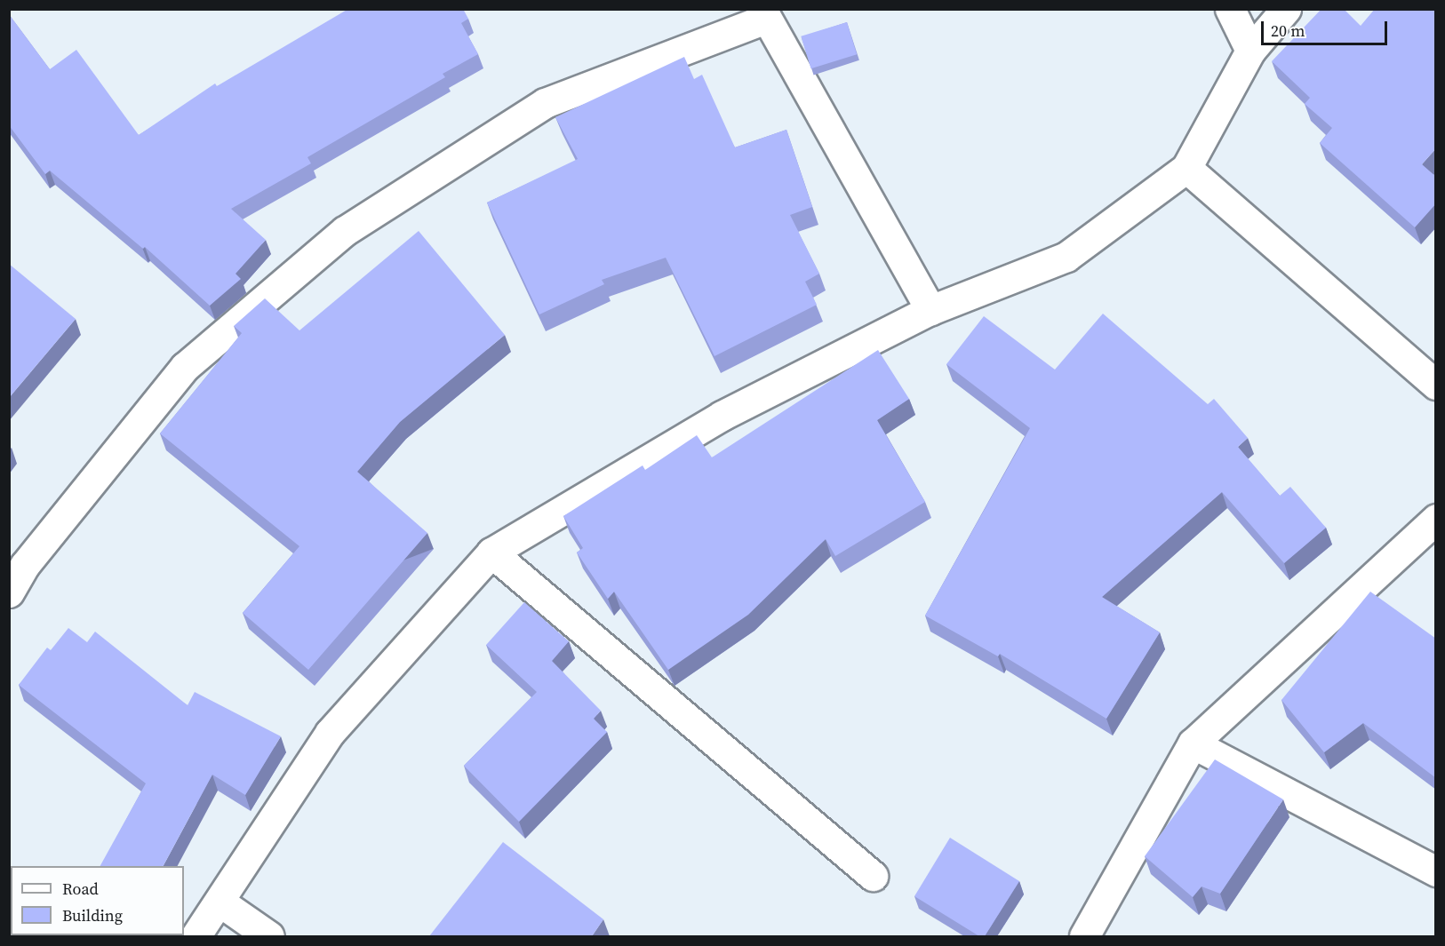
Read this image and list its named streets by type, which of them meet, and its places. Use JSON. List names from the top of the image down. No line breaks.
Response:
{"legend":["Road","Building"],"scale_bar":"20 m"}
